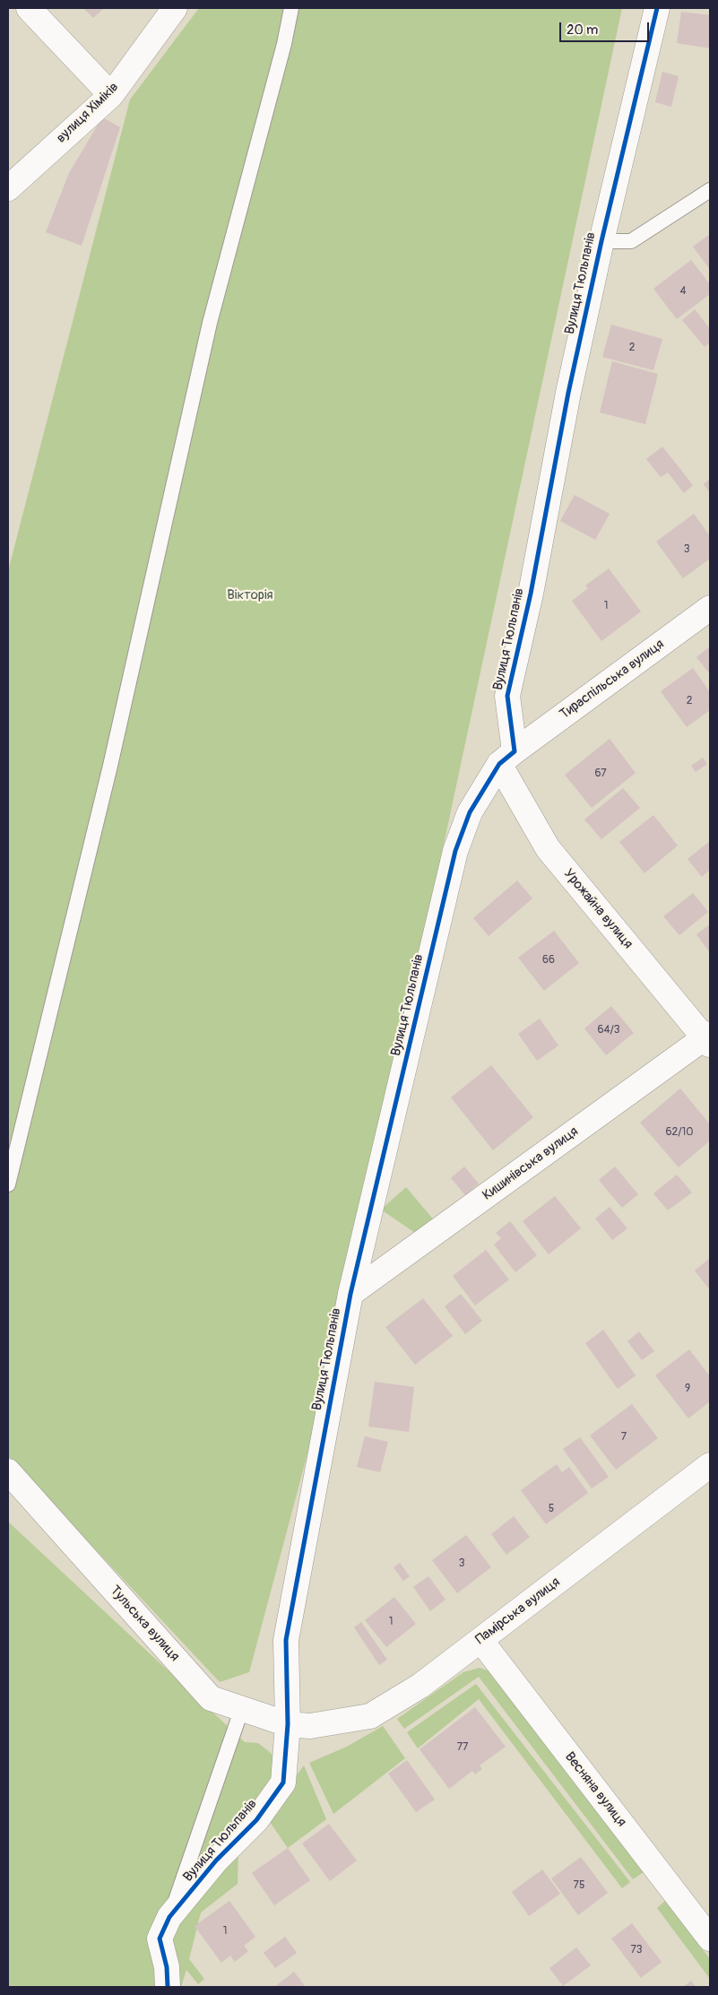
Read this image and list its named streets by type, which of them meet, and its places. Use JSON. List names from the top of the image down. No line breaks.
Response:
{"streets":{"street":["вулиця Хіміків","Вулиця Тюльпанів","Тираспільська вулиця","Урожайна вулиця","Кишинівська вулиця","Памірська вулиця","Тульська вулиця","Весняна вулиця"]},"crossings":[["Вулиця Тюльпанів","Тираспільська вулиця"],["Вулиця Тюльпанів","Урожайна вулиця"],["Вулиця Тюльпанів","Кишинівська вулиця"],["Вулиця Тюльпанів","Памірська вулиця"],["Вулиця Тюльпанів","Тульська вулиця"],["Тираспільська вулиця","Урожайна вулиця"],["Урожайна вулиця","Кишинівська вулиця"],["Памірська вулиця","Тульська вулиця"],["Памірська вулиця","Весняна вулиця"]],"parks":["Вікторія"],"house_numbers":["4","2","3","1","2","67","66","64/3","62/10","9","7","5","3","1","77","75","1","73"],"scale_bar":"20 m"}
